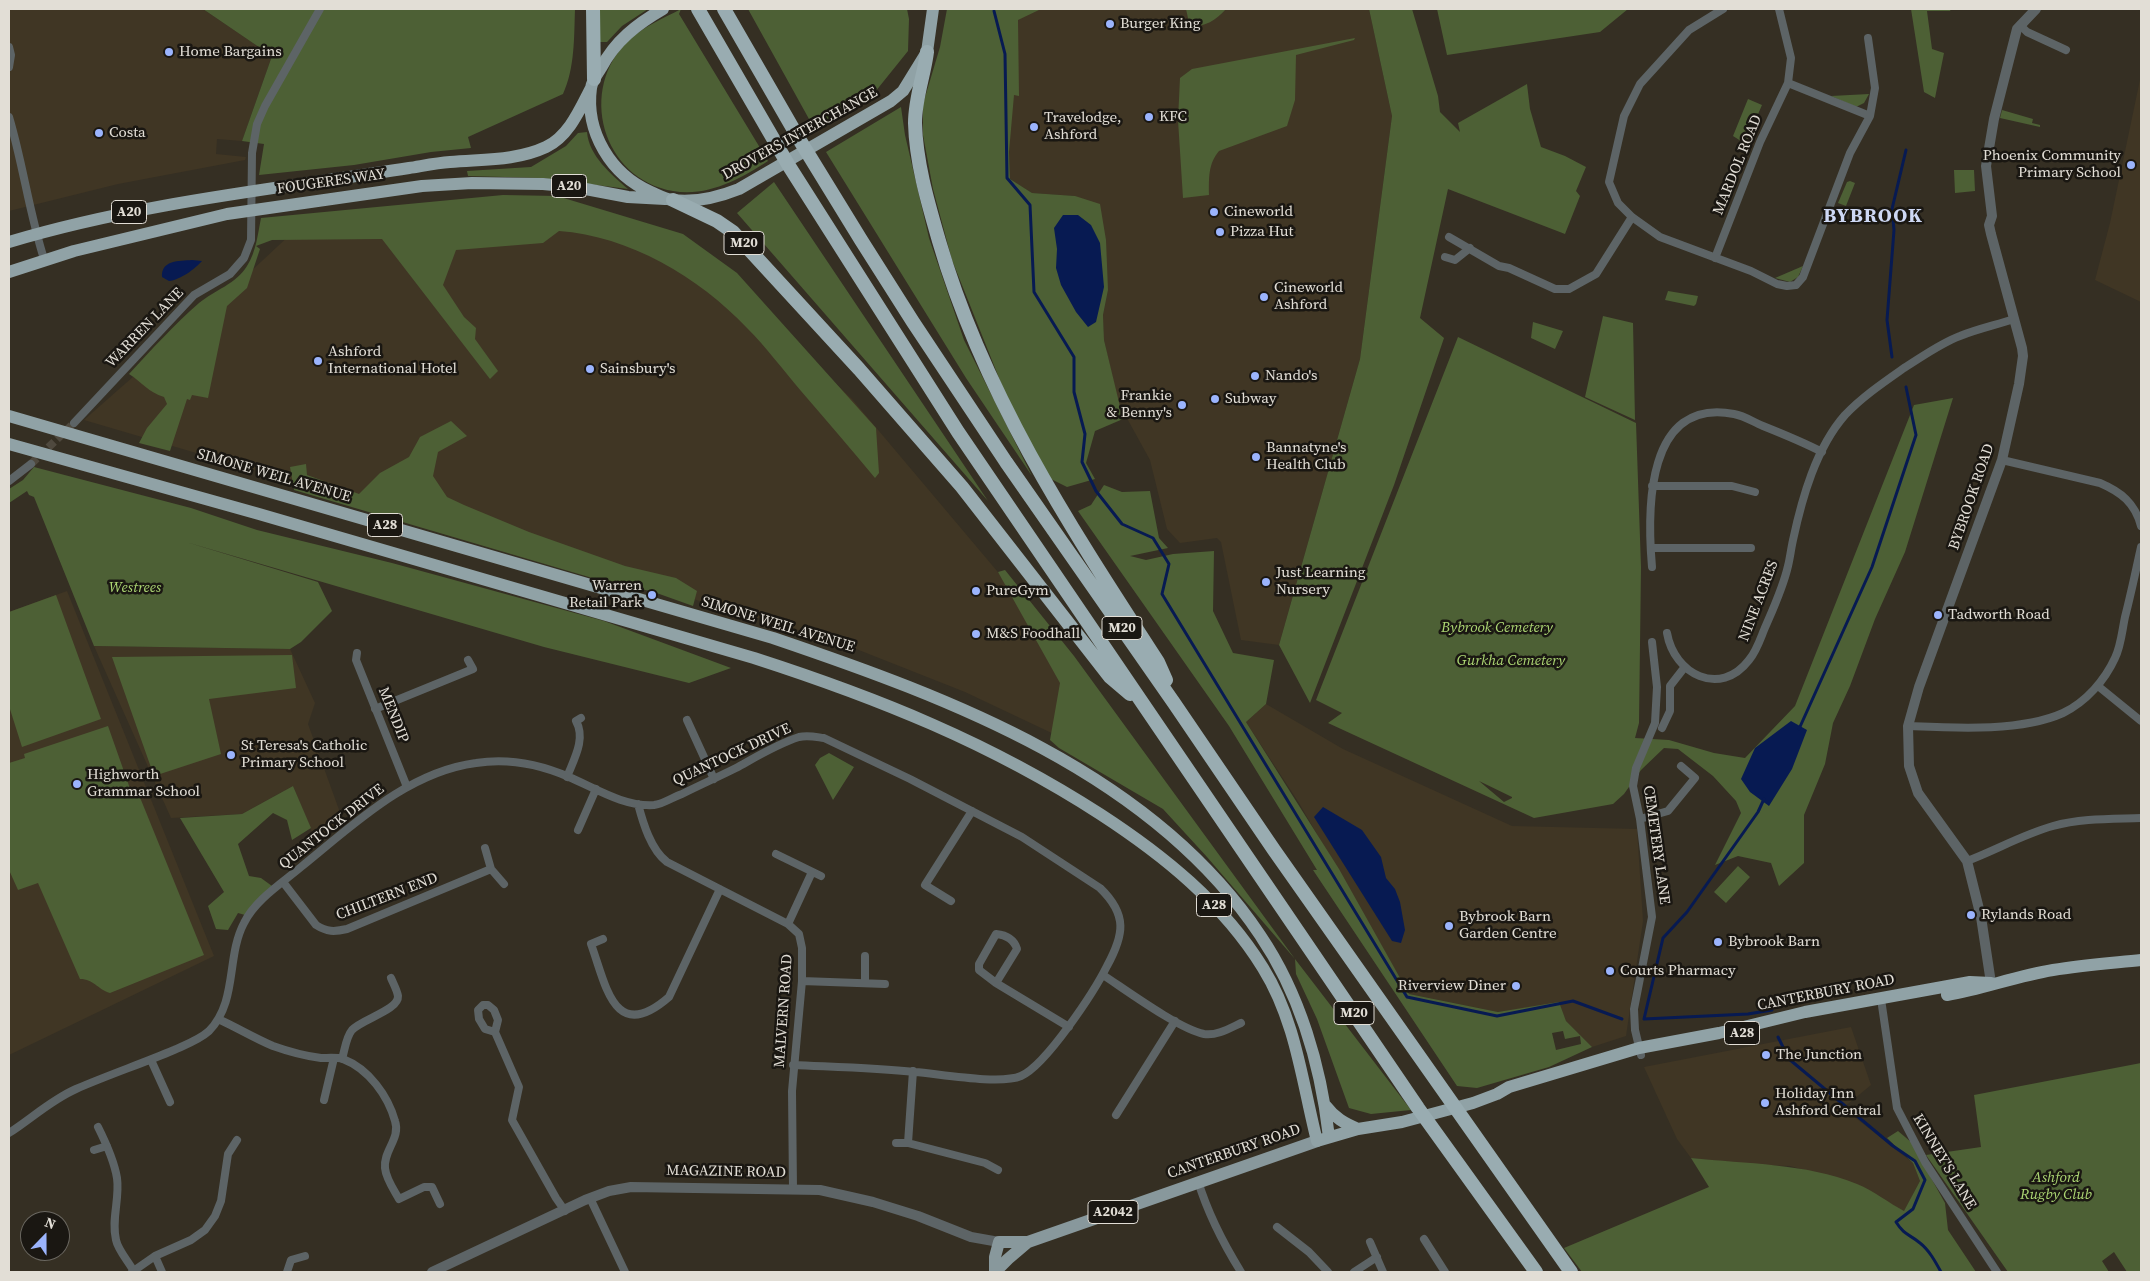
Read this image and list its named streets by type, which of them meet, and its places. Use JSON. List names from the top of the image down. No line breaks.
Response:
{"streets":{"highway":["DROVERS INTERCHANGE","FOUGERES WAY","A20","M20","SIMONE WEIL AVENUE","A28","CANTERBURY ROAD"],"main road":["MAGAZINE ROAD","A2042"],"street":["MARDOL ROAD","WARREN LANE","BYBROOK ROAD","NINE ACRES","MENDIP","QUANTOCK DRIVE","CEMETERY LANE","CHILTERN END","MALVERN ROAD","KINNEY'S LANE"]},"crossings":[["DROVERS INTERCHANGE","FOUGERES WAY"],["DROVERS INTERCHANGE","M20"],["FOUGERES WAY","M20"],["SIMONE WEIL AVENUE","A28"],["SIMONE WEIL AVENUE","CANTERBURY ROAD"],["BYBROOK ROAD","NINE ACRES"],["BYBROOK ROAD","CANTERBURY ROAD"],["A28","CANTERBURY ROAD"],["MENDIP","QUANTOCK DRIVE"],["QUANTOCK DRIVE","CHILTERN END"],["QUANTOCK DRIVE","MALVERN ROAD"],["CEMETERY LANE","CANTERBURY ROAD"],["CANTERBURY ROAD","KINNEY'S LANE"],["CANTERBURY ROAD","MAGAZINE ROAD"],["CANTERBURY ROAD","A2042"],["MALVERN ROAD","MAGAZINE ROAD"],["MAGAZINE ROAD","A2042"]],"districts":["BYBROOK"],"parks":["Westrees","Bybrook Cemetery","Gurkha Cemetery","Ashford Rugby Club"],"places":["Burger King","Home Bargains","KFC","Travelodge, Ashford","Costa","Phoenix Community Primary School","Cineworld","Pizza Hut","Cineworld Ashford","Ashford International Hotel","Sainsbury's","Nando's","Subway","Frankie & Benny's","Bannatyne's Health Club","Just Learning Nursery","PureGym","Warren Retail Park","Tadworth Road","M&S Foodhall","St Teresa's Catholic Primary School","Highworth Grammar School","Rylands Road","Bybrook Barn Garden Centre","Bybrook Barn","Courts Pharmacy","Riverview Diner","The Junction","Holiday Inn Ashford Central"],"north":"top"}
